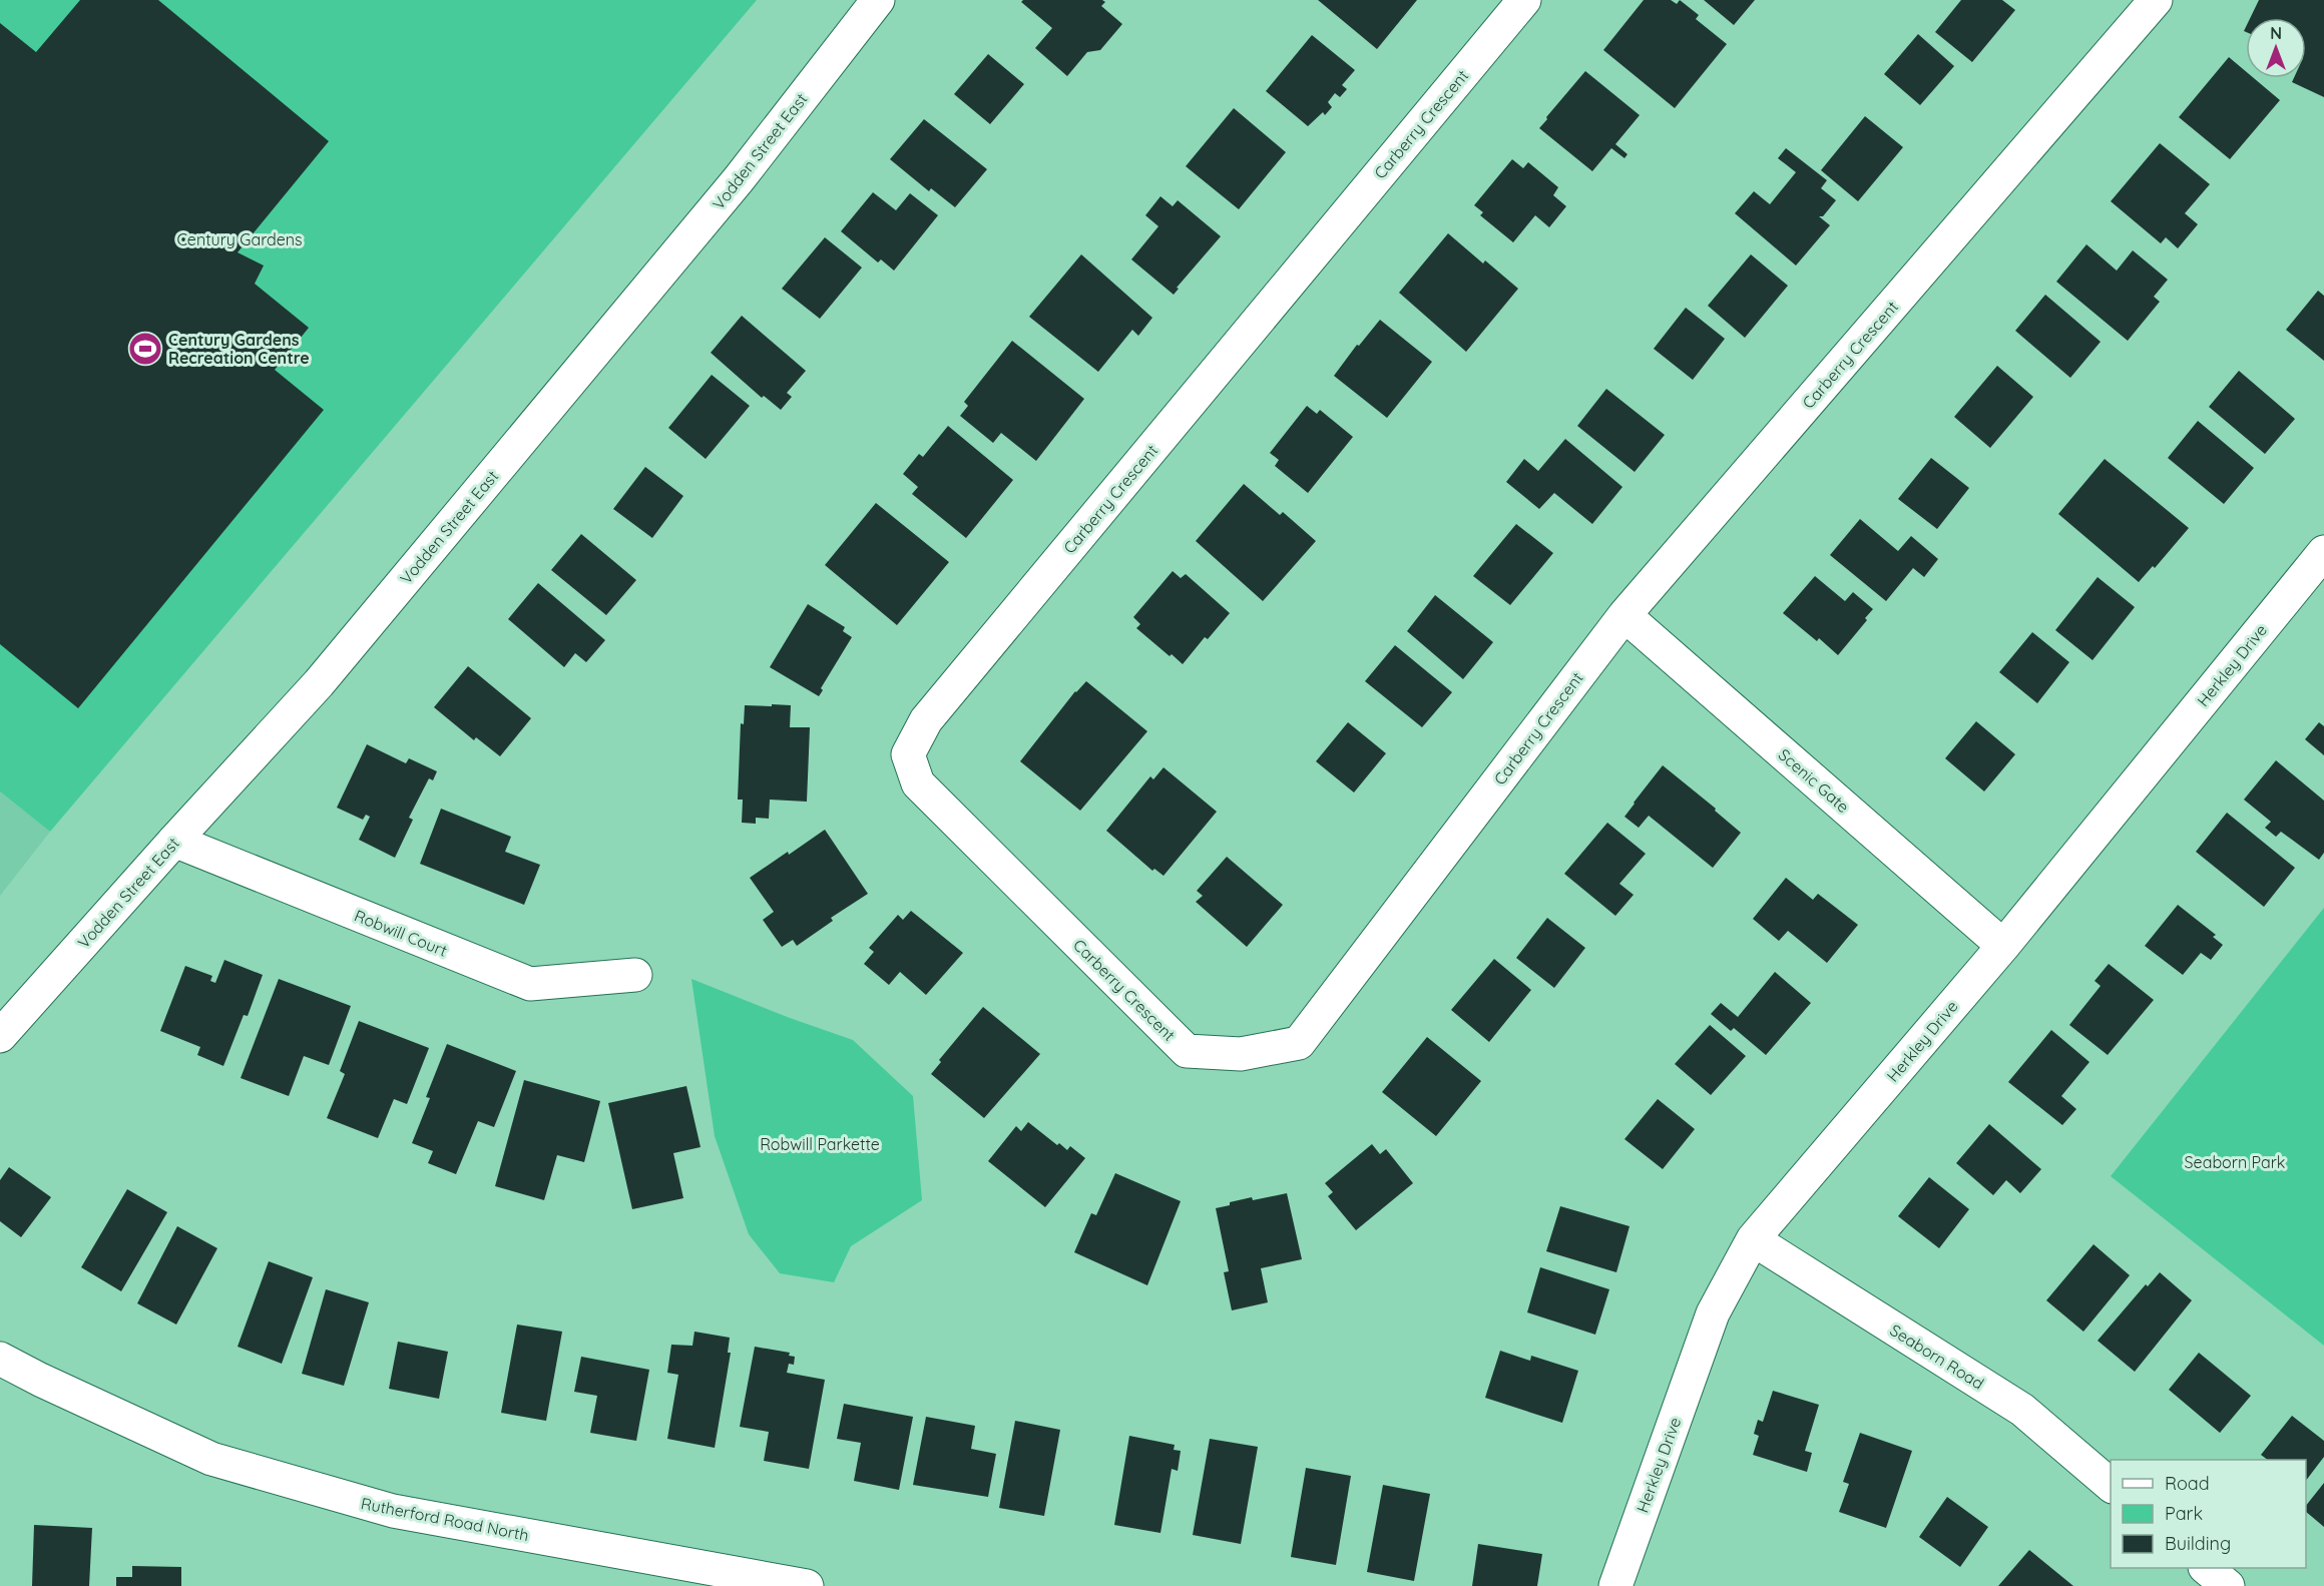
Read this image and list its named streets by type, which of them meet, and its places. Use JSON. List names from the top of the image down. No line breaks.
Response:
{"streets":{"street":["Carberry Crescent","Vodden Street East","Herkley Drive","Scenic Gate","Robwill Court","Seaborn Road","Rutherford Road North"]},"crossings":[["Carberry Crescent","Scenic Gate"],["Vodden Street East","Robwill Court"],["Herkley Drive","Scenic Gate"],["Herkley Drive","Seaborn Road"]],"parks":["Century Gardens","Robwill Parkette","Seaborn Park"],"places":{"sports":["Century Gardens Recreation Centre"]},"legend":["Road","Park","Building"],"north":"top"}
